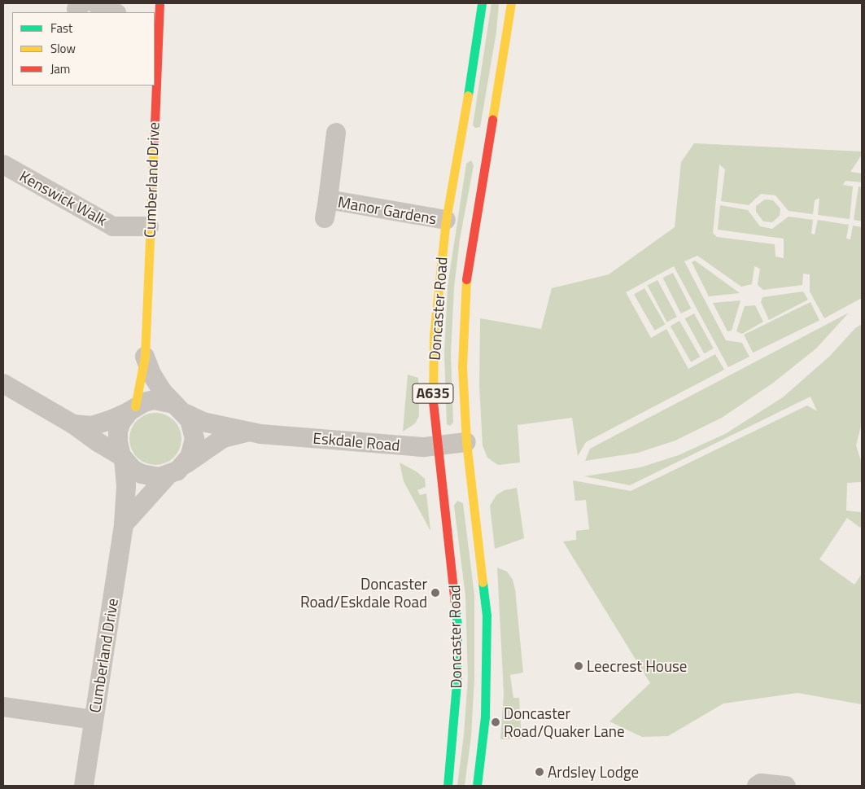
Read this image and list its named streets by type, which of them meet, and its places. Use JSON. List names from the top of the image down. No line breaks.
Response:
{"streets":{"main road":["Cumberland Drive","Doncaster Road","A635"],"street":["Kenswick Walk","Manor Gardens","Eskdale Road"]},"crossings":[["Cumberland Drive","Kenswick Walk"],["Cumberland Drive","Eskdale Road"],["Manor Gardens","Doncaster Road"],["Doncaster Road","Eskdale Road"]],"places":["Doncaster Road/Eskdale Road","Leecrest House","Doncaster Road/Quaker Lane","Ardsley Lodge"],"legend":["Fast","Slow","Jam"]}
